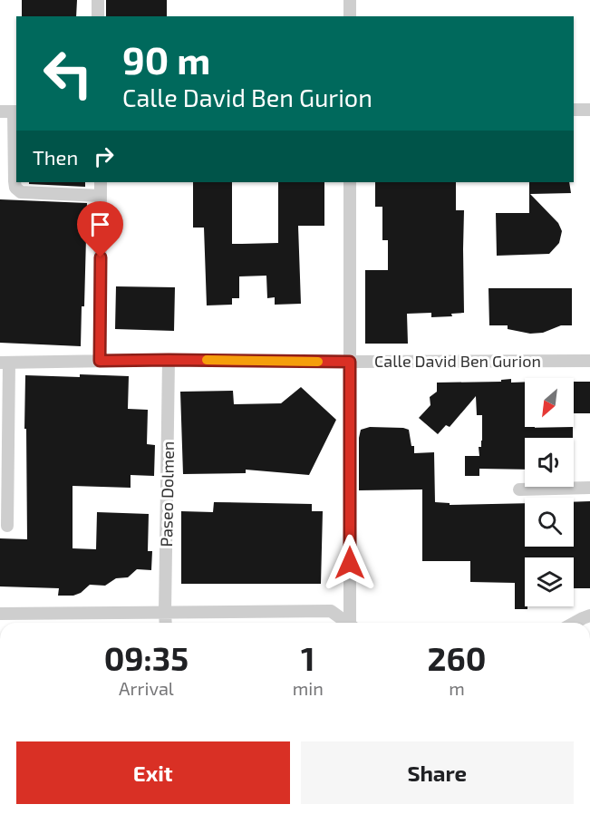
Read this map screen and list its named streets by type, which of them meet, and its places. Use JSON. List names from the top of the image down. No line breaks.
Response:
{"streets":{"street":["Calle David Ben Gurion","Paseo Dolmen"]},"crossings":[["Calle David Ben Gurion","Paseo Dolmen"]],"north":"bottom left","page":{"turn":["90 m","Calle David Ben Gurion"],"then":"Then","eta":["09:35","Arrival","1","min","260","m"],"buttons":["Exit","Share"]}}
